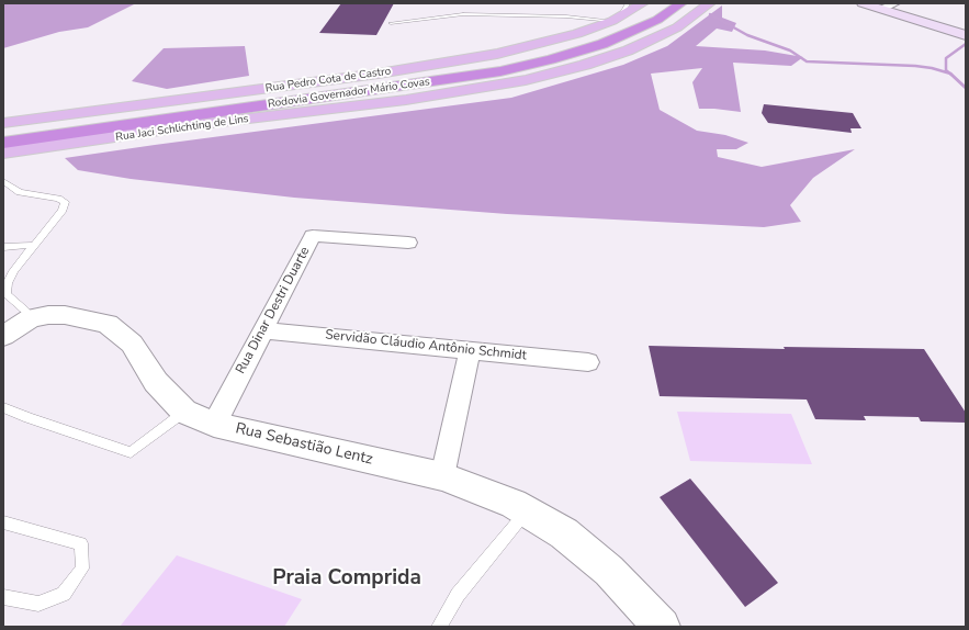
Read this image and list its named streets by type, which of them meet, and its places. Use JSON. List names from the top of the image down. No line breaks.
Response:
{"streets":{"highway":["Rodovia Governador Mário Covas"],"main road":["Rua Pedro Cota de Castro","Rua Jaci Schlichting de Lins"],"street":["Rua Dinar Destri Duarte","Servidão Cláudio Antônio Schmidt","Rua Sebastião Lentz"]},"crossings":[["Rua Dinar Destri Duarte","Servidão Cláudio Antônio Schmidt"],["Rua Dinar Destri Duarte","Rua Sebastião Lentz"]],"districts":["Praia Comprida"]}
